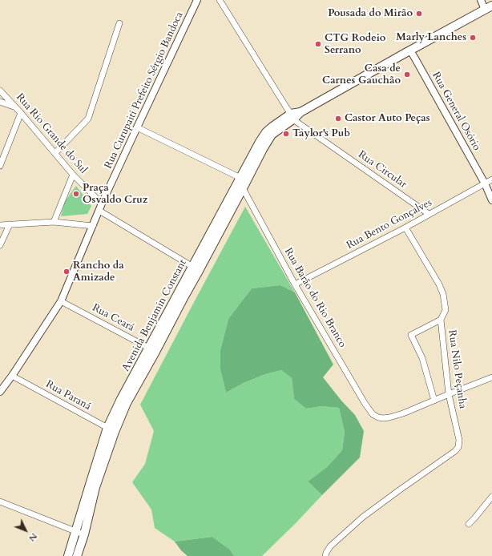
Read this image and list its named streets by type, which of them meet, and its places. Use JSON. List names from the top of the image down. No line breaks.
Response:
{"streets":{"main road":["Avenida Benjamin Constant"],"street":["Rua Curupaiti Prefeito Sérgio Bandoca","Rua General Osório","Rua Rio Grande do Sul","Rua Circular","Rua Bento Gonçalves","Rua Barão do Rio Branco","Rua Ceará","Rua Nilo Peçanha","Rua Paraná"]},"crossings":[["Rua Curupaiti Prefeito Sérgio Bandoca","Rua Rio Grande do Sul"],["Rua Curupaiti Prefeito Sérgio Bandoca","Rua Ceará"],["Rua Curupaiti Prefeito Sérgio Bandoca","Rua Paraná"],["Rua General Osório","Rua Bento Gonçalves"],["Rua General Osório","Avenida Benjamin Constant"],["Rua Circular","Rua Bento Gonçalves"],["Rua Circular","Avenida Benjamin Constant"],["Rua Bento Gonçalves","Rua Barão do Rio Branco"],["Rua Bento Gonçalves","Rua Nilo Peçanha"],["Rua Barão do Rio Branco","Avenida Benjamin Constant"],["Rua Barão do Rio Branco","Rua Nilo Peçanha"],["Avenida Benjamin Constant","Rua Ceará"],["Avenida Benjamin Constant","Rua Paraná"]],"places":["Pousada do Mirão","Marly Lanches","CTG Rodeio Serrano","Casa de Carnes Gauchão","Castor Auto Peças","Taylor's Pub","Praça Osvaldo Cruz","Rancho da Amizade"],"north":"bottom right"}
